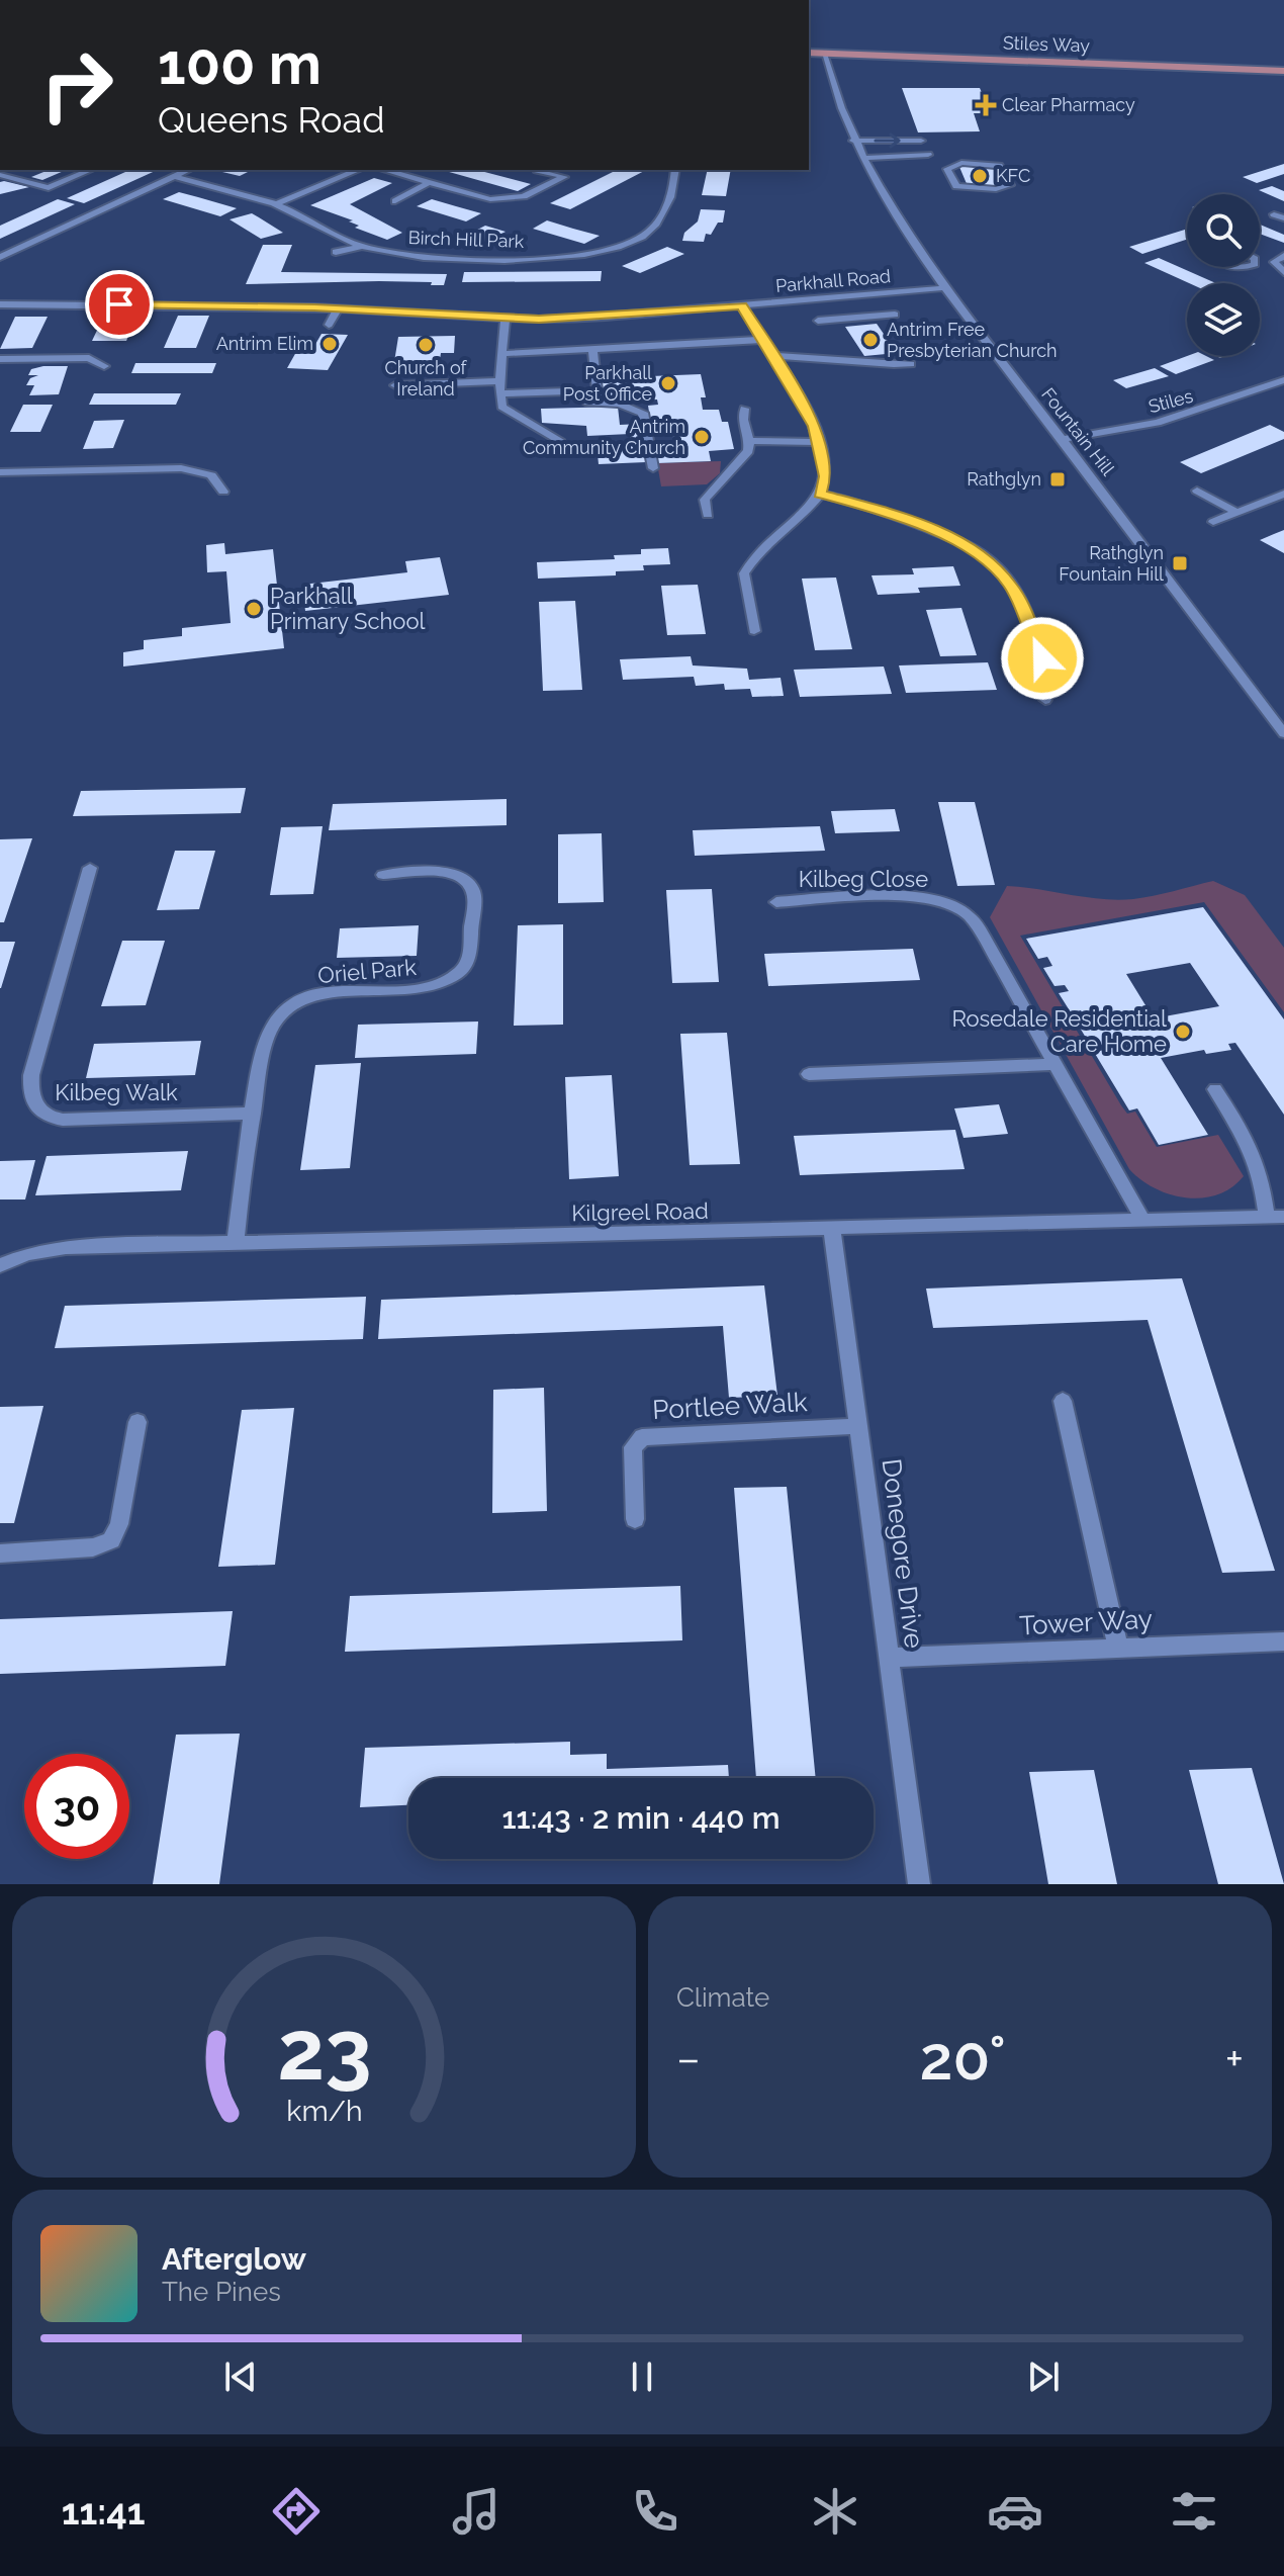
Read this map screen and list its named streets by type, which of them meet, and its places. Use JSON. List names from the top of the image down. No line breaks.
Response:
{"streets":{"main road":["Stiles Way"],"street":["Birch Hill Park","Parkhall Road","Stiles","Fountain Hill","Kilbeg Close","Oriel Park","Kilbeg Walk","Kilgreel Road","Portlee Walk","Donegore Drive","Tower Way"]},"crossings":[["Stiles Way","Fountain Hill"],["Parkhall Road","Fountain Hill"],["Stiles","Fountain Hill"],["Kilbeg Close","Kilgreel Road"],["Oriel Park","Kilbeg Walk"],["Oriel Park","Kilgreel Road"],["Kilgreel Road","Donegore Drive"],["Portlee Walk","Donegore Drive"],["Donegore Drive","Tower Way"]],"places":{"health":["Clear Pharmacy"],"other":["KFC","Antrim Free Presbyterian Church","Antrim Elim","Church of Ireland","Parkhall Post Office","Antrim Community Church","Parkhall Primary School","Rosedale Residential Care Home"],"transit":["Rathglyn","Rathglyn Fountain Hill"]},"page":{"turn":["100 m","Queens Road"],"limit":"30","trip":"11:43 · 2 min · 440 m","tile":"Climate","heat":["−","20°","+"],"song":["Afterglow","The Pines"],"tabs":"11:41","gauge":["23","km/h"]}}
